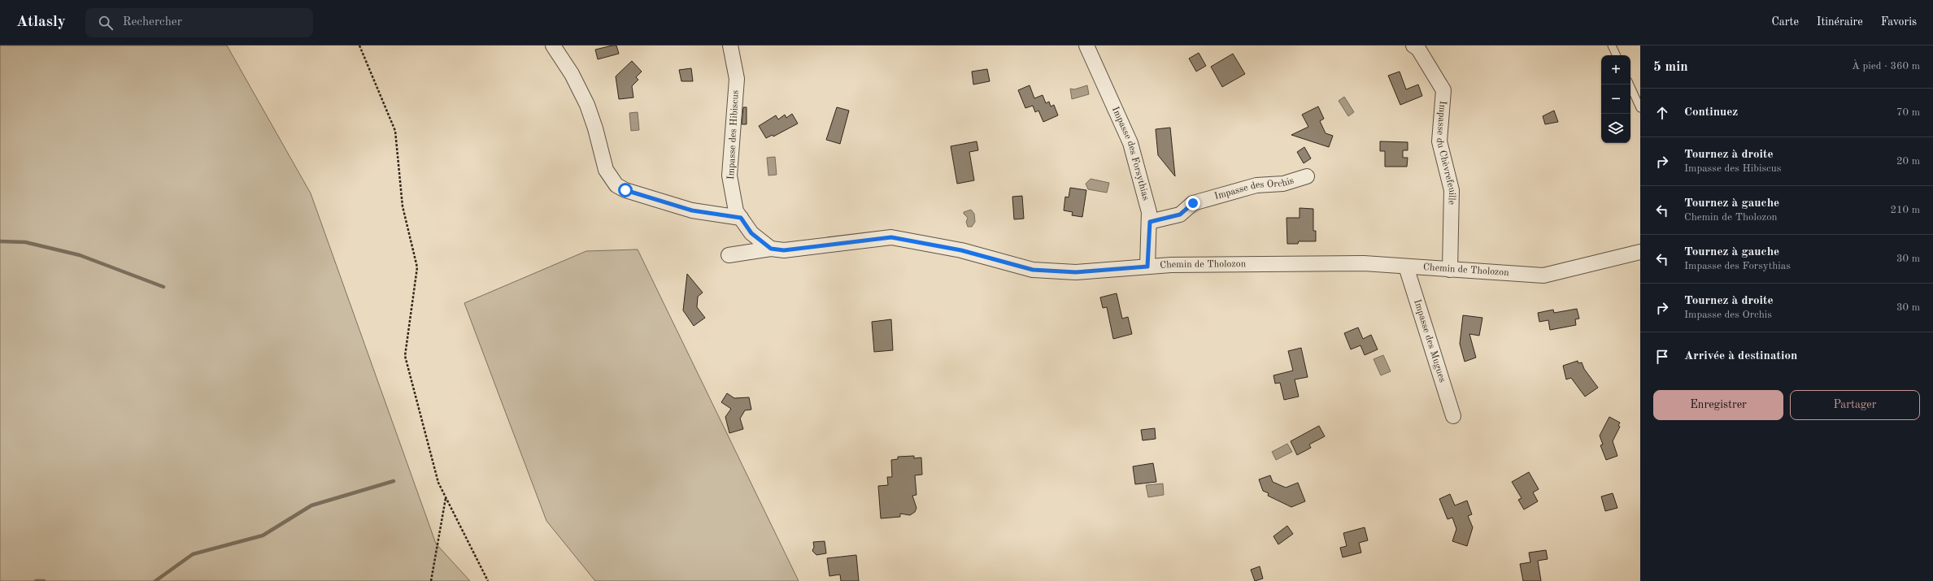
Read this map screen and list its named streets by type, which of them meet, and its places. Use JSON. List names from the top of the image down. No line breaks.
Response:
{"streets":{"street":["Impasse des Hibiscus","Impasse du Chèvrefeuille","Impasse des Forsythias","Impasse des Orchis","Chemin de Tholozon","Impasse des Mugues"]},"crossings":[["Impasse des Hibiscus","Chemin de Tholozon"],["Impasse du Chèvrefeuille","Chemin de Tholozon"],["Impasse des Forsythias","Impasse des Orchis"],["Impasse des Forsythias","Chemin de Tholozon"],["Chemin de Tholozon","Impasse des Mugues"]],"page":{"header":"Atlasly","search":"Rechercher","nav":["Carte","Itinéraire","Favoris"],"heading":["5 min","À pied · 360 m"],"map_buttons":["+","−"],"list":[["Continuez","70 m"],["Tournez à droite","Impasse des Hibiscus","20 m"],["Tournez à gauche","Chemin de Tholozon","210 m"],["Tournez à gauche","Impasse des Forsythias","30 m"],["Tournez à droite","Impasse des Orchis","30 m"],"Arrivée à destination"],"buttons":["Enregistrer","Partager"]}}
